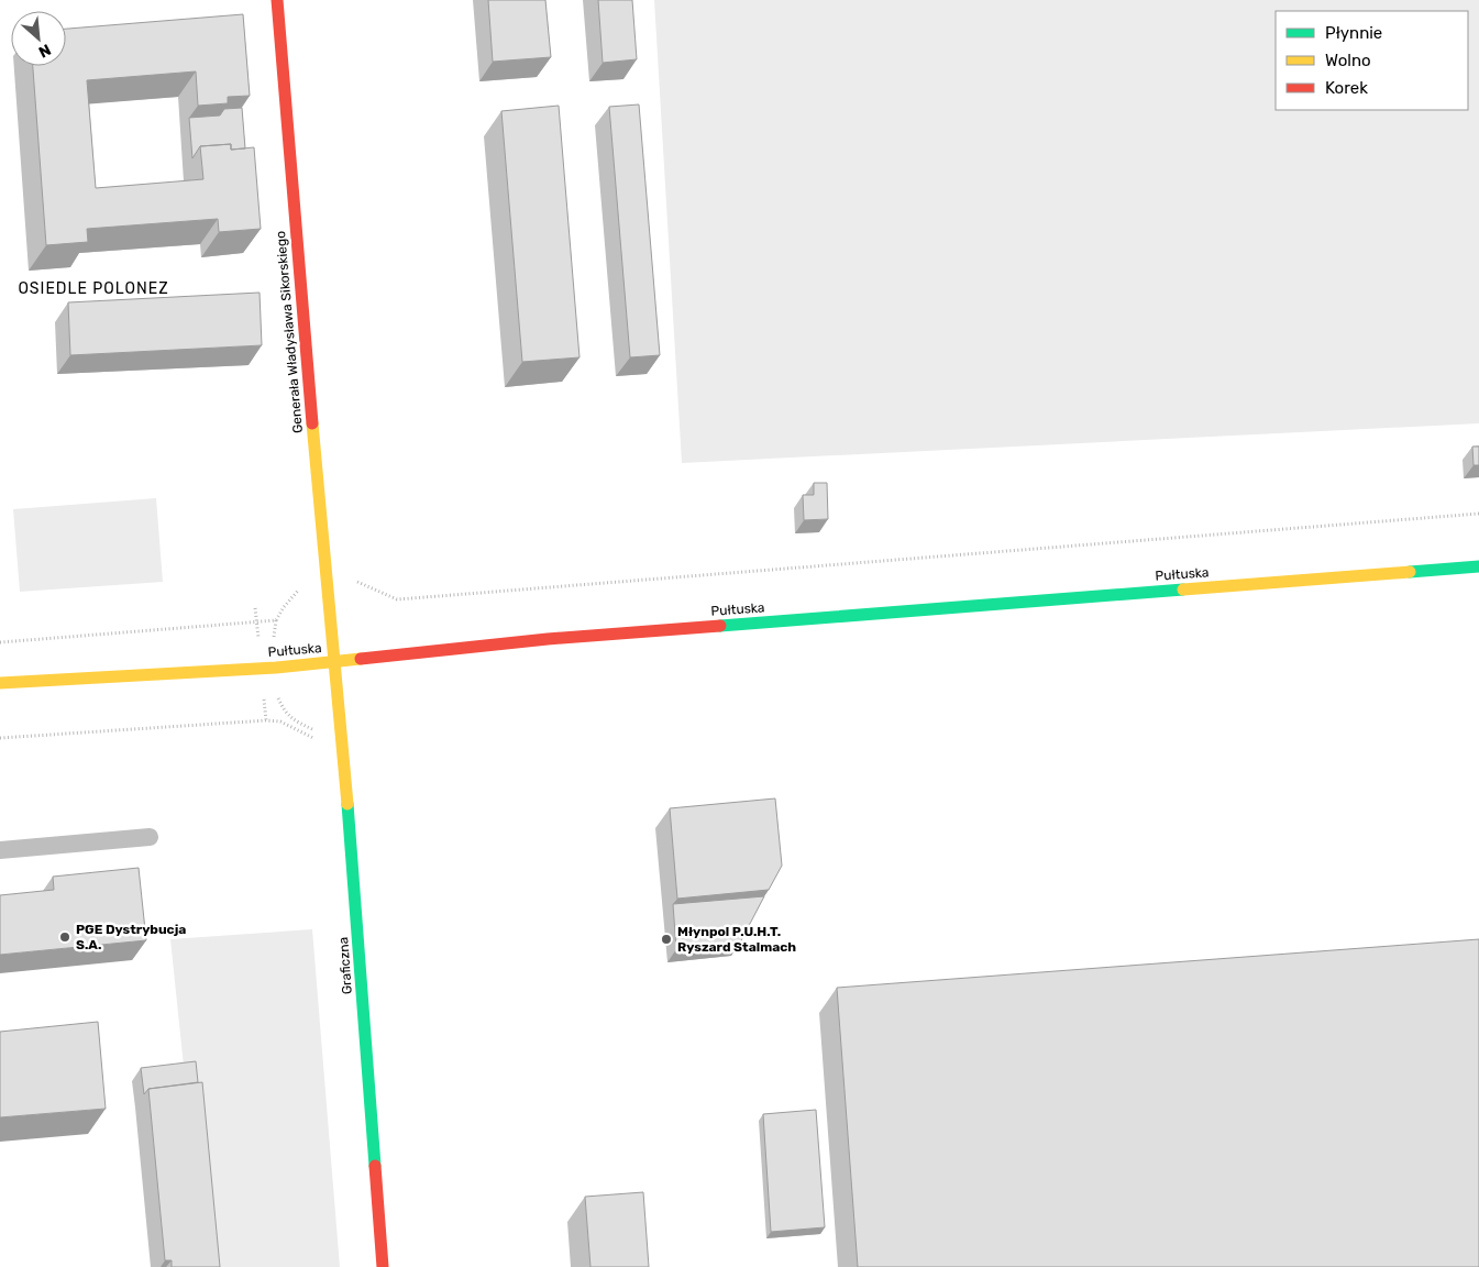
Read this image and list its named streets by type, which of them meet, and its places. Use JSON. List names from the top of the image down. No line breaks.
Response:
{"streets":{"main road":["Generała Władysława Sikorskiego","Pułtuska","Graficzna"]},"crossings":[["Generała Władysława Sikorskiego","Pułtuska"],["Generała Władysława Sikorskiego","Graficzna"],["Pułtuska","Graficzna"]],"districts":["OSIEDLE POLONEZ"],"places":["PGE Dystrybucja S.A.","Młynpol P.U.H.T. Ryszard Stalmach"],"legend":["Płynnie","Wolno","Korek"],"north":"bottom right"}
